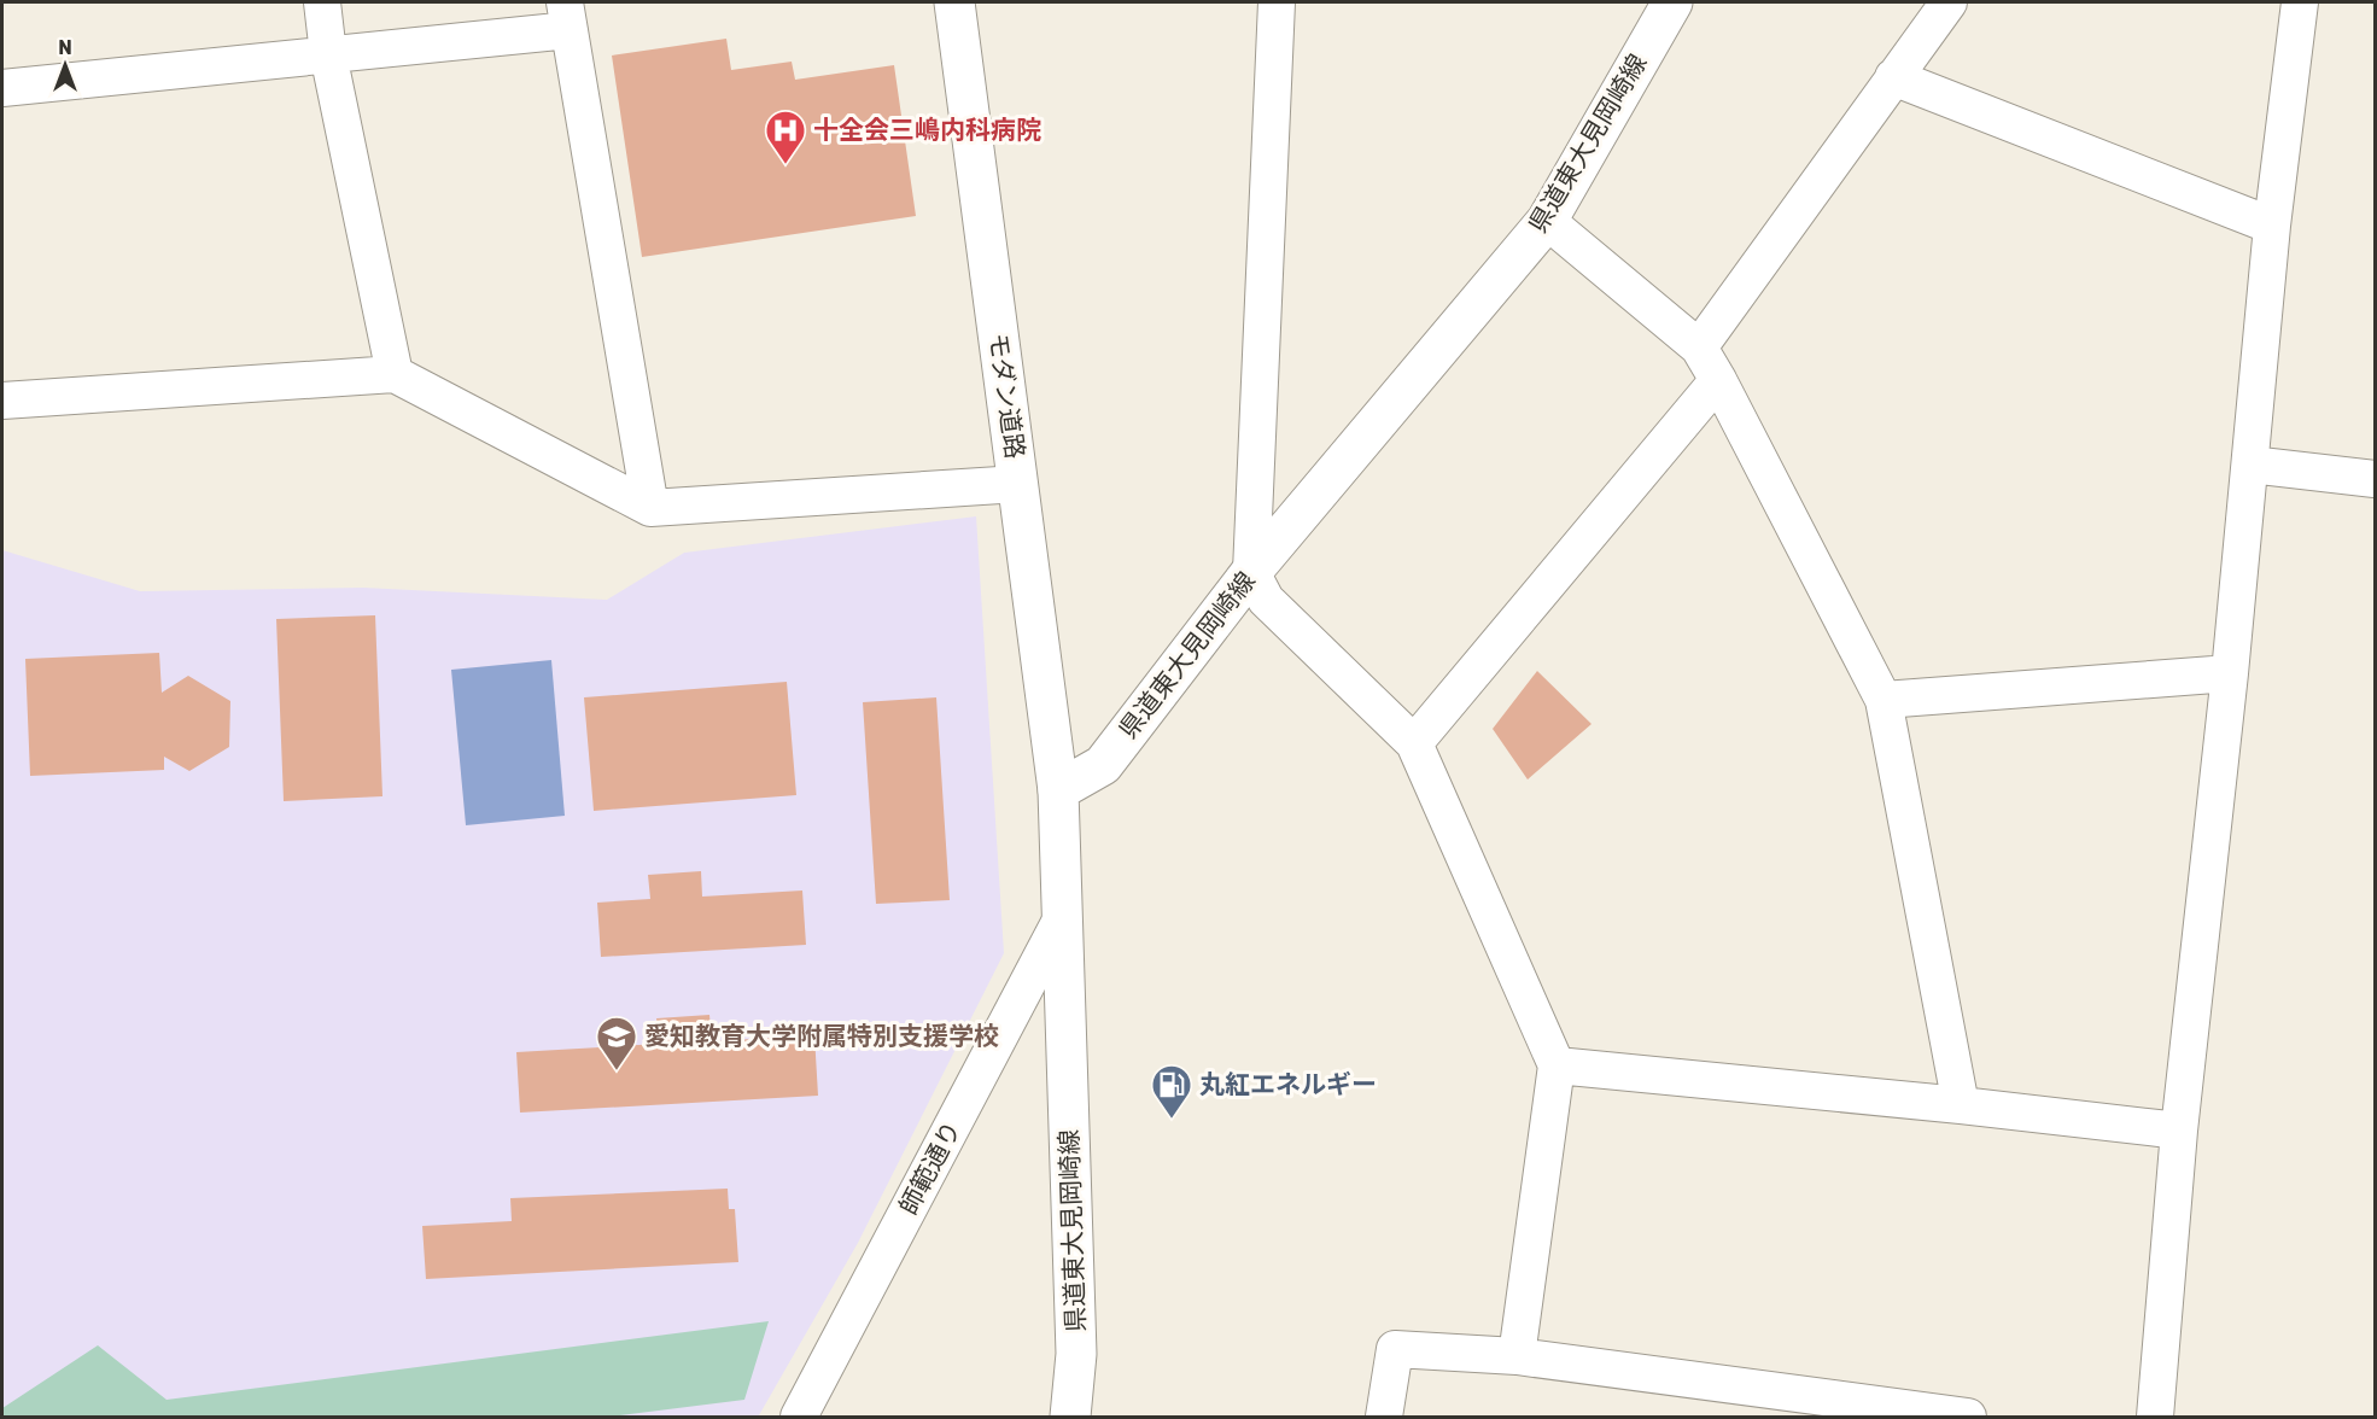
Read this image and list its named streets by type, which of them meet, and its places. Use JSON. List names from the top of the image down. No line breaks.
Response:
{"streets":{"main road":["県道東大見岡崎線","モダン道路"],"street":["師範通り"]},"crossings":[["県道東大見岡崎線","モダン道路"],["県道東大見岡崎線","師範通り"]],"places":{"hospital":["十全会三嶋内科病院"],"school or university":["愛知教育大学附属特別支援学校"],"fuel station":["丸紅エネルギー"]},"north":"top"}
